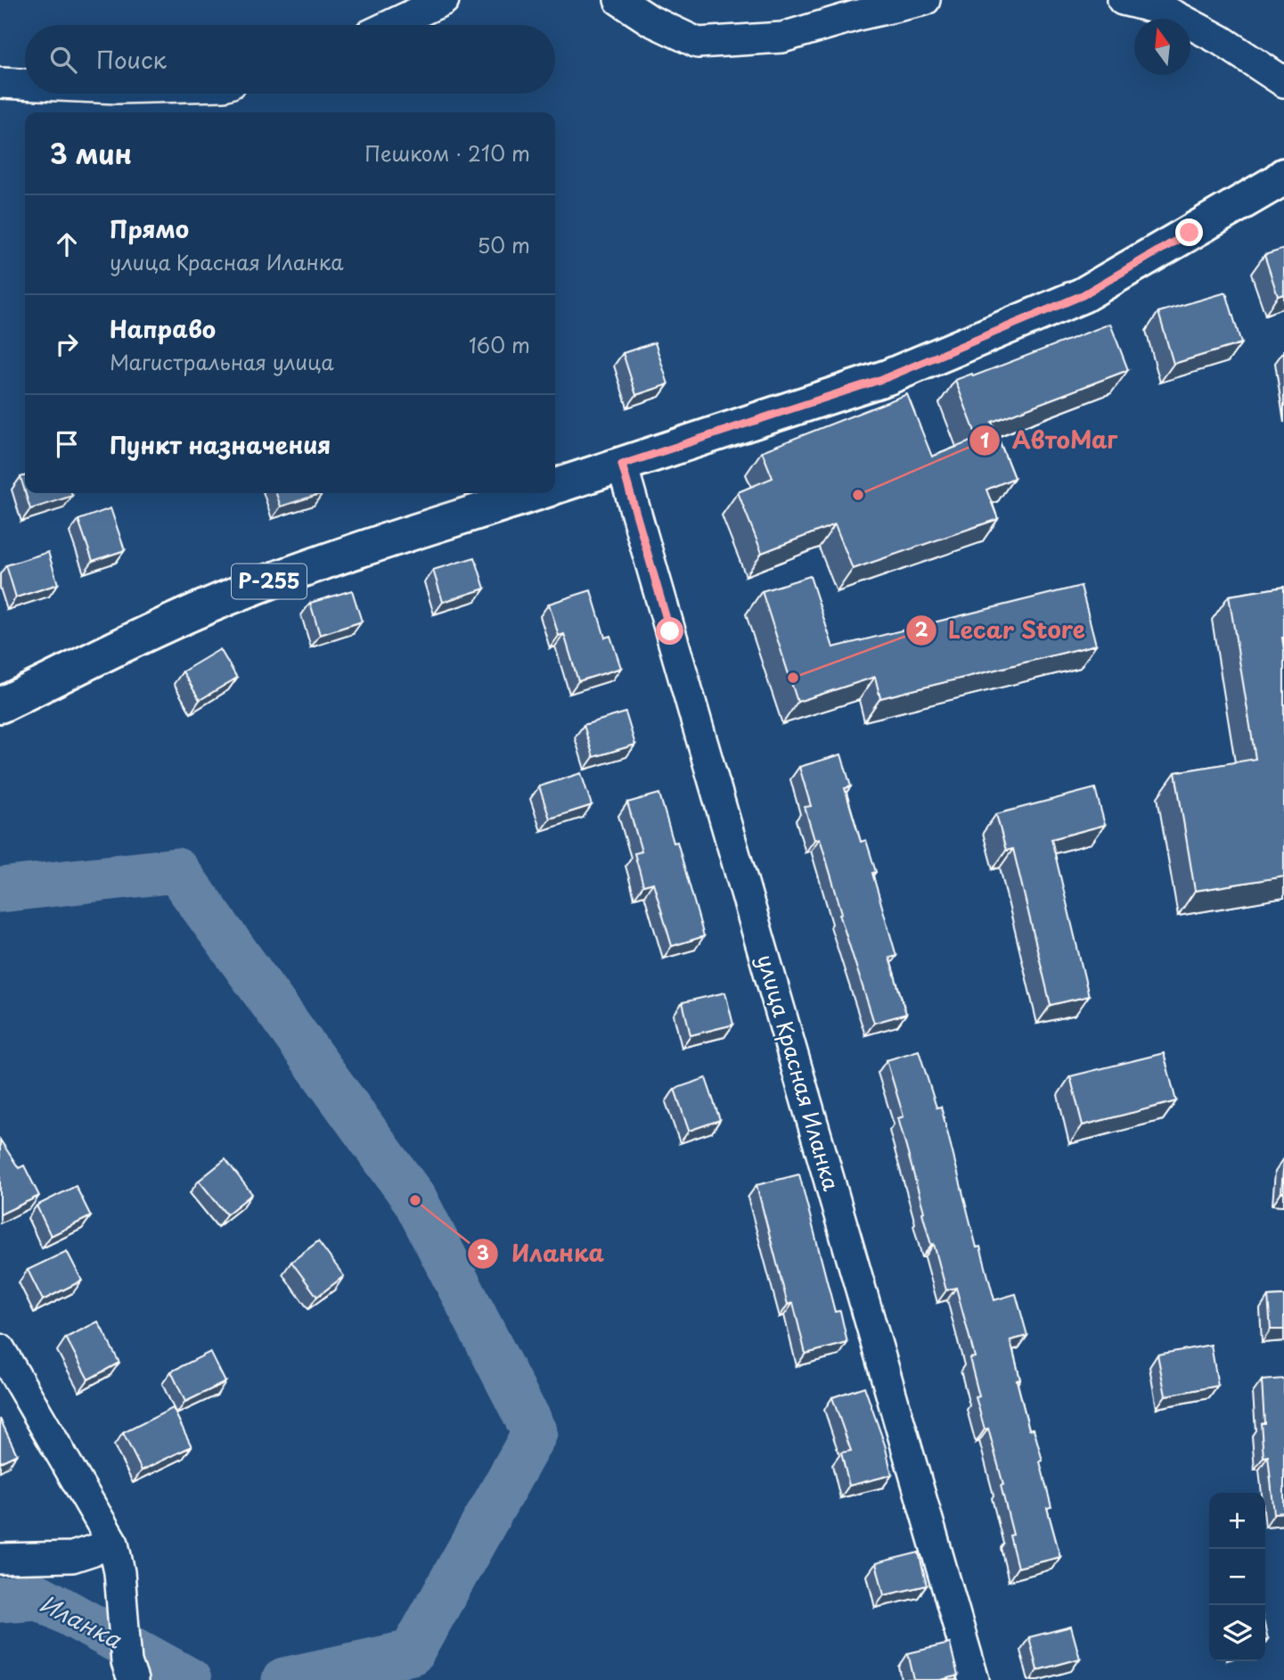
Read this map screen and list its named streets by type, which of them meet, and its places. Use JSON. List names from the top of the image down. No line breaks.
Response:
{"streets":{"main road":["Р-255"],"street":["улица Красная Иланка"]},"crossings":[["Р-255","улица Красная Иланка"]],"water":["Иланка"],"places":["АвтоМаг","Lecar Store","Иланка"],"north":"top","page":{"search":"Поиск","heading":["3 мин","Пешком · 210 m"],"list":[["Прямо","улица Красная Иланка","50 m"],["Направо","Магистральная улица","160 m"],"Пункт назначения"],"map_buttons":["+","−"]}}
